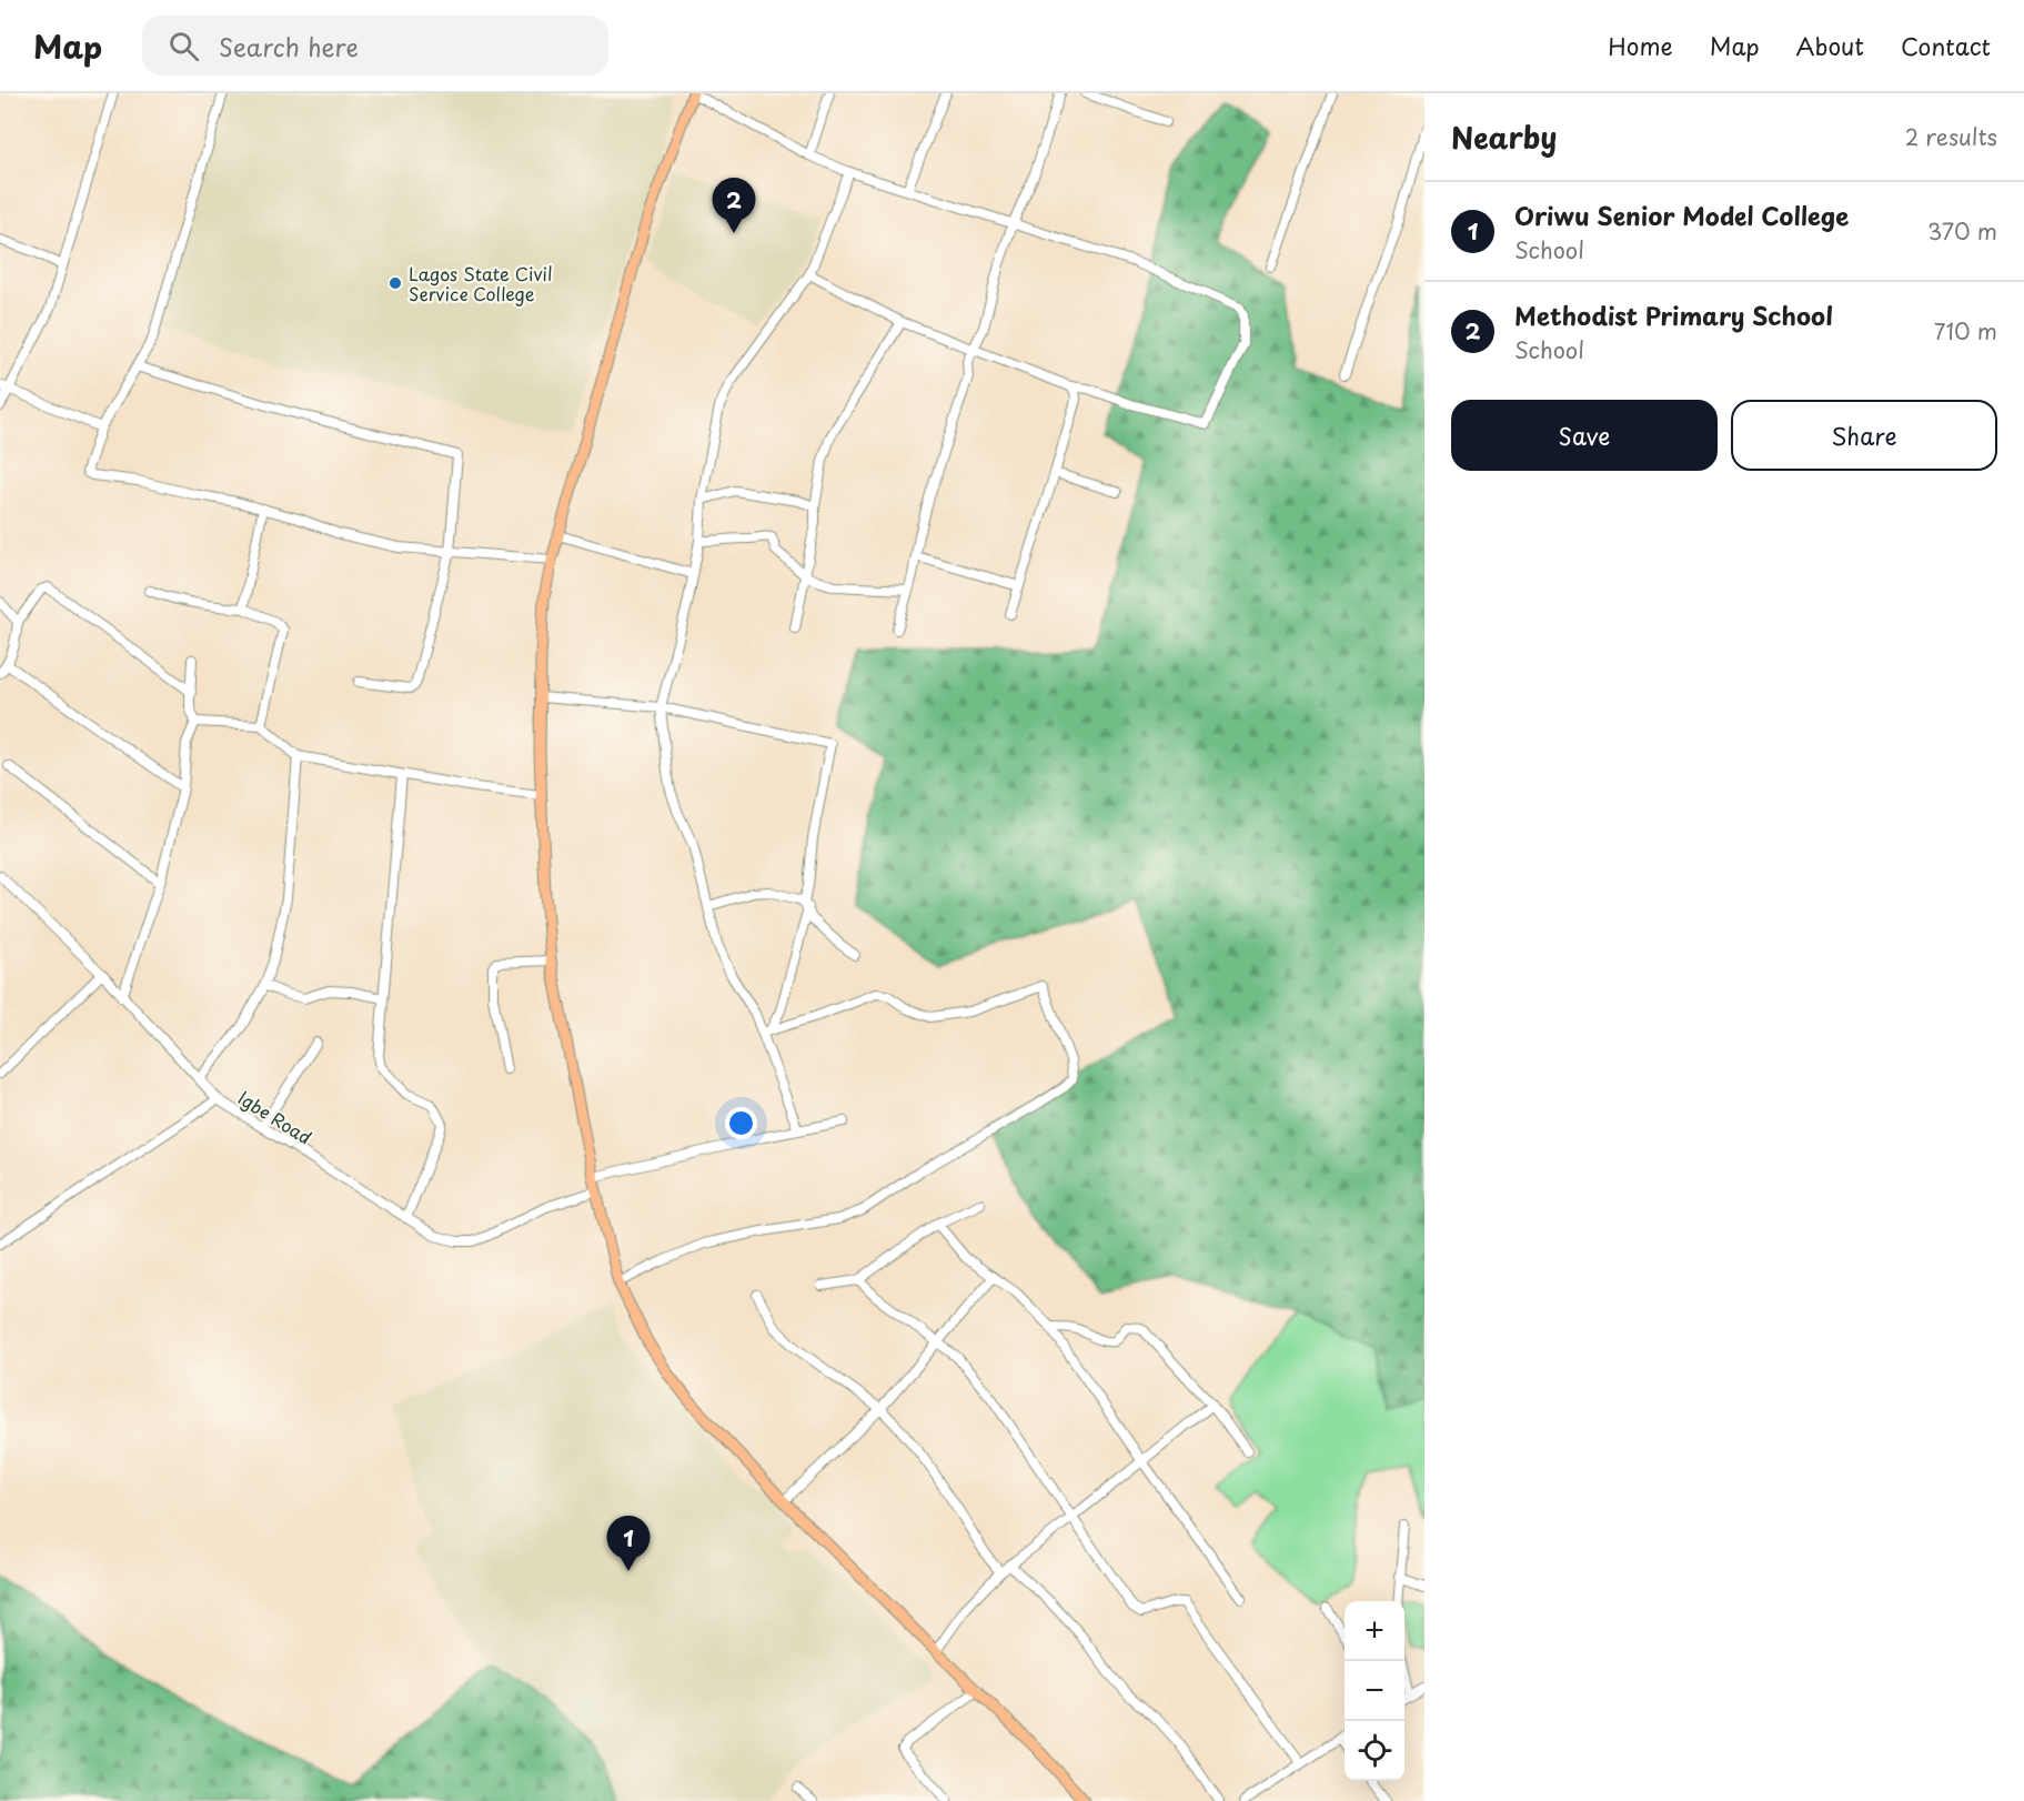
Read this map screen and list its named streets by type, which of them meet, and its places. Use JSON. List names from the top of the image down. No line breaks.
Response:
{"streets":{"street":["Igbe Road"]},"places":["Lagos State Civil Service College"],"page":{"header":"Map","search":"Search here","nav":["Home","Map","About","Contact"],"heading":["Nearby","2 results"],"pins":["2","1"],"list":[{"mark":"1","name":"Oriwu Senior Model College","note":"School","value":"370 m"},{"mark":"2","name":"Methodist Primary School","note":"School","value":"710 m"}],"buttons":["Save","Share"],"map_buttons":["+","−"]}}
